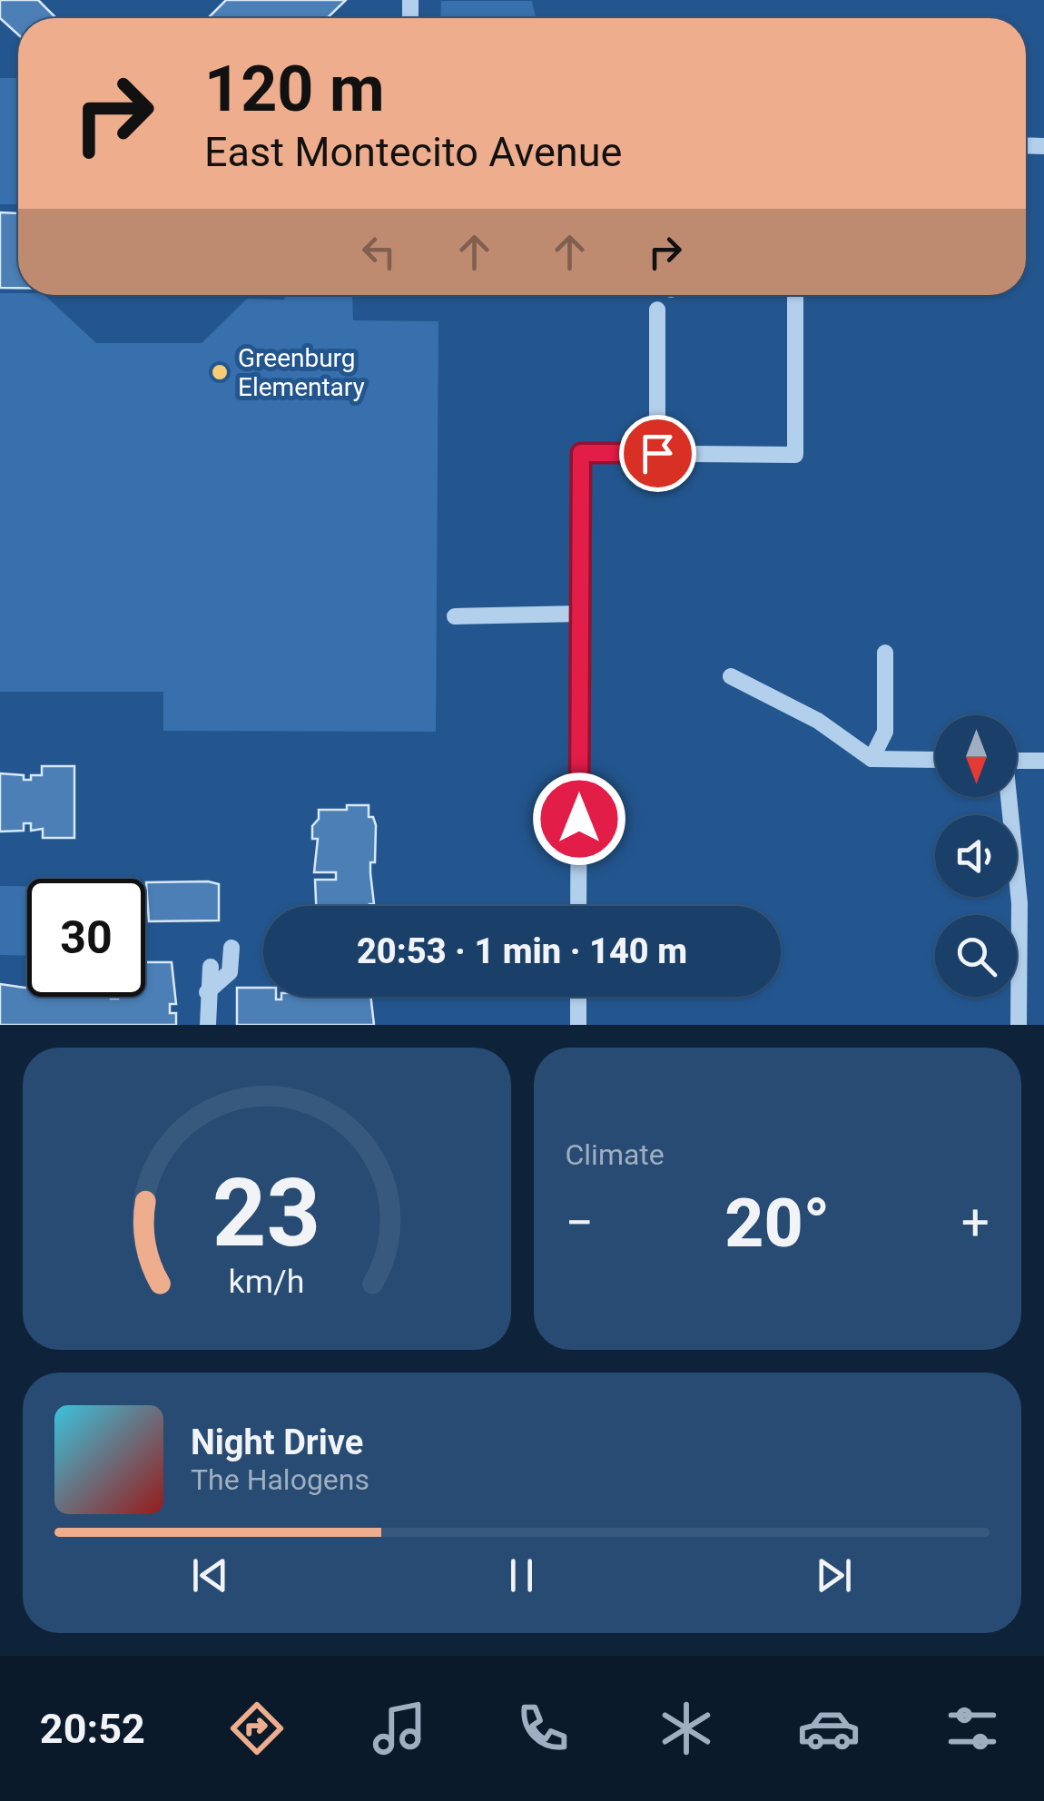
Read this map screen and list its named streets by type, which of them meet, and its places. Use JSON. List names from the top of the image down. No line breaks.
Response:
{"places":["Greenburg Elementary"],"north":"bottom","page":{"turn":["120 m","East Montecito Avenue"],"limit":"30","trip":"20:53 · 1 min · 140 m","tile":"Climate","heat":["−","20°","+"],"song":["Night Drive","The Halogens"],"tabs":"20:52","gauge":["23","km/h"]}}
